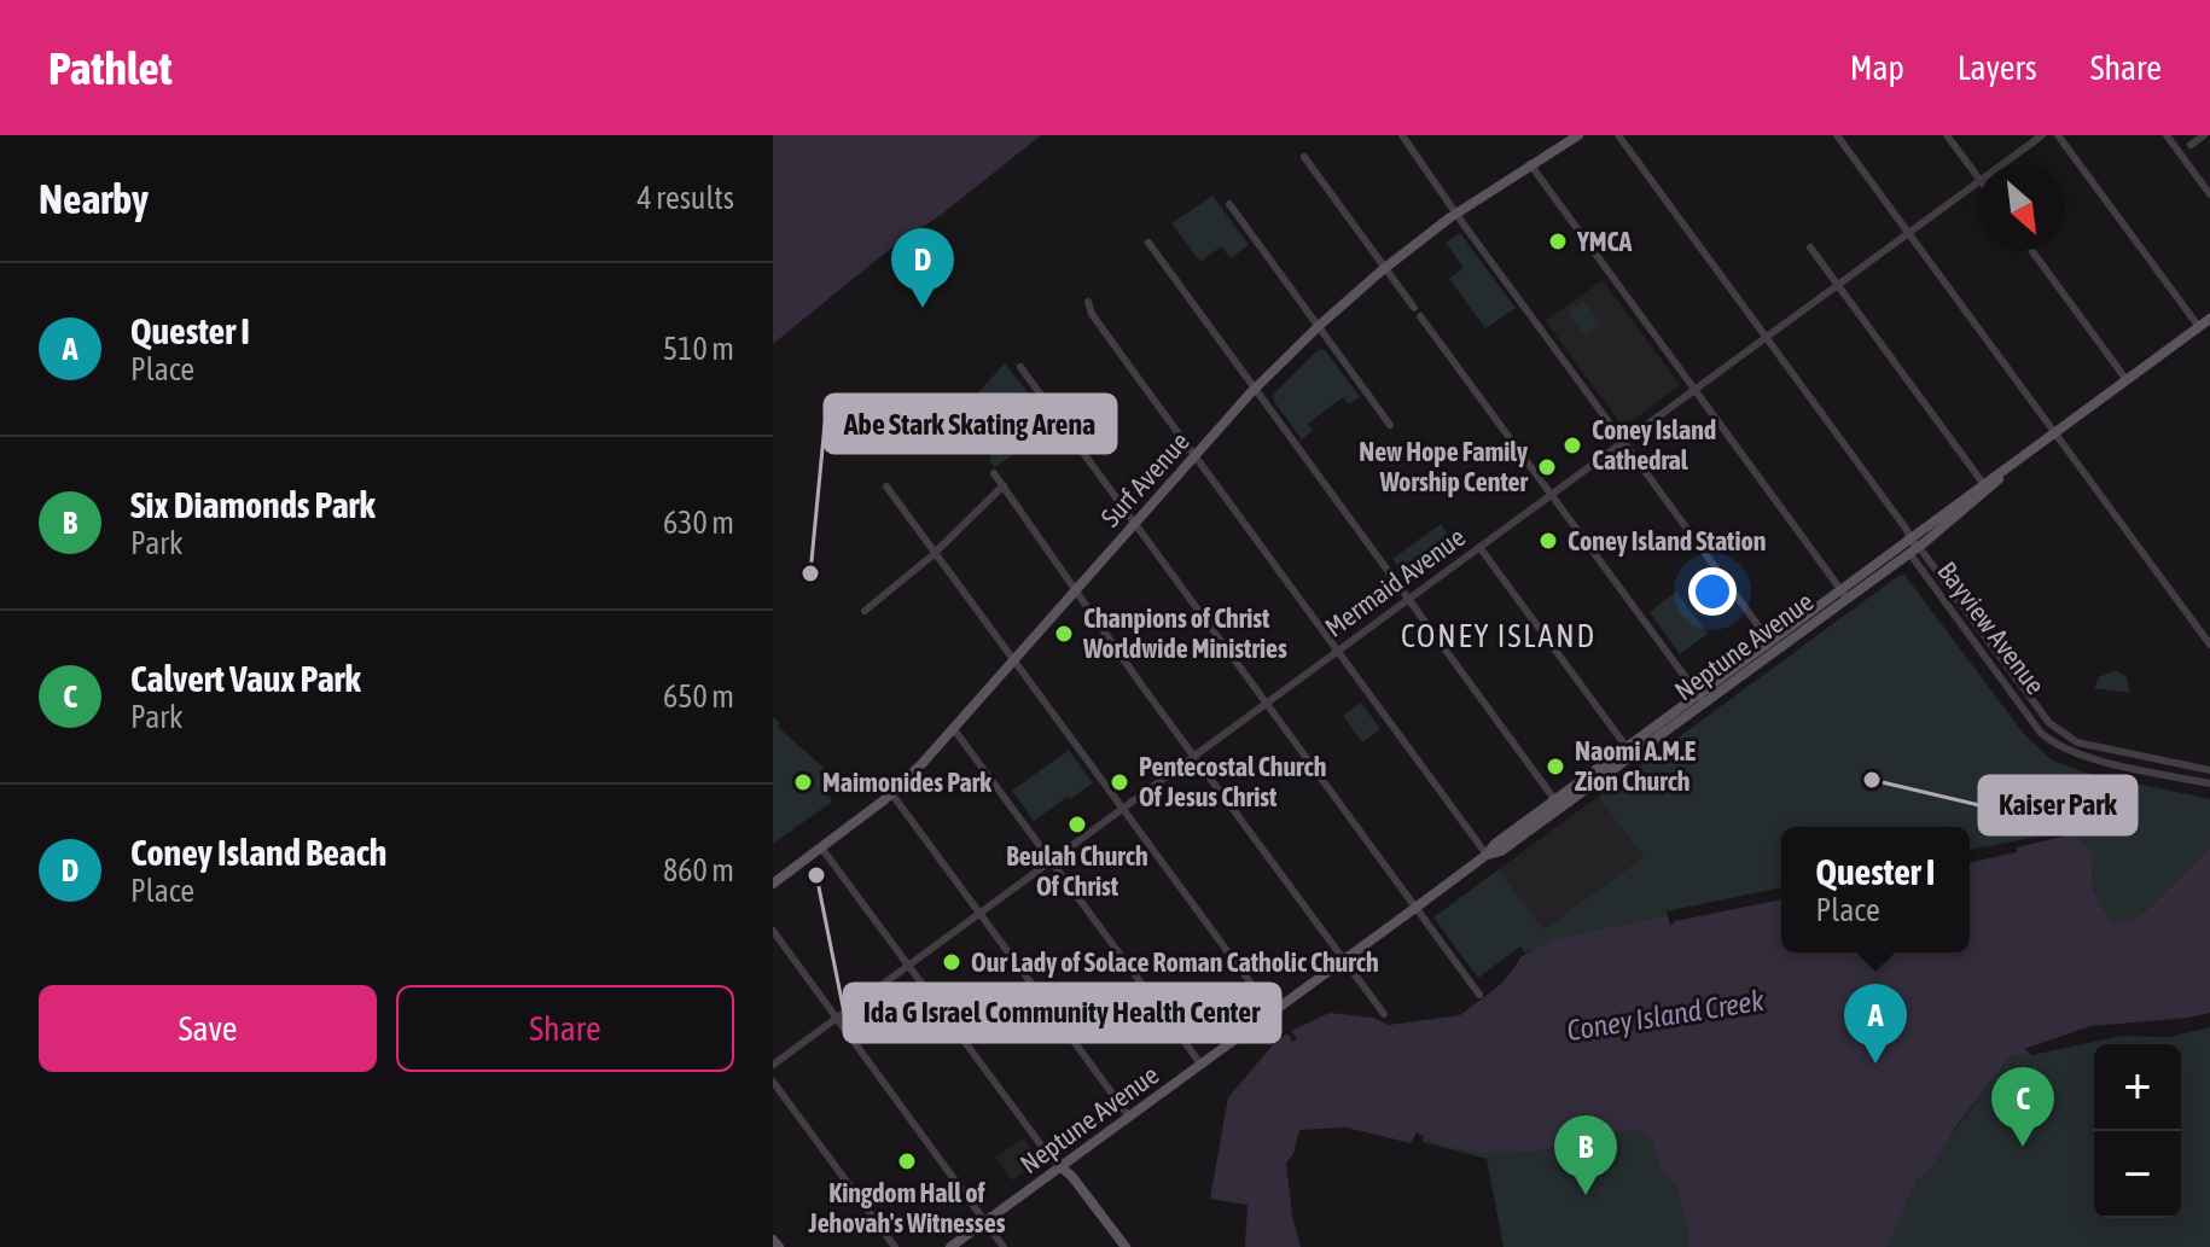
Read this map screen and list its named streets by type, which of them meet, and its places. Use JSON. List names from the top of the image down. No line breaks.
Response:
{"streets":{"main road":["Surf Avenue","Neptune Avenue"],"street":["Mermaid Avenue","Bayview Avenue"]},"crossings":[["Bayview Avenue","Neptune Avenue"]],"districts":["CONEY ISLAND"],"water":["Coney Island Creek"],"places":["YMCA","Coney Island Cathedral","New Hope Family Worship Center","Coney Island Station","Abe Stark Skating Arena","Chanpions of Christ Worldwide Ministries","Naomi A.M.E Zion Church","Kaiser Park","Maimonides Park","Pentecostal Church Of Jesus Christ","Beulah Church Of Christ","Ida G Israel Community Health Center","Our Lady of Solace Roman Catholic Church","Kingdom Hall of Jehovah's Witnesses"],"north":"bottom right","page":{"header":"Pathlet","nav":["Map","Layers","Share"],"heading":["Nearby","4 results"],"pins":["D","A","C","B"],"list":[{"mark":"A","name":"Quester I","note":"Place","value":"510 m"},{"mark":"B","name":"Six Diamonds Park","note":"Park","value":"630 m"},{"mark":"C","name":"Calvert Vaux Park","note":"Park","value":"650 m"},{"mark":"D","name":"Coney Island Beach","note":"Place","value":"860 m"}],"popup":["Quester I","Place"],"buttons":["Save","Share"],"map_buttons":["+","−"]}}
